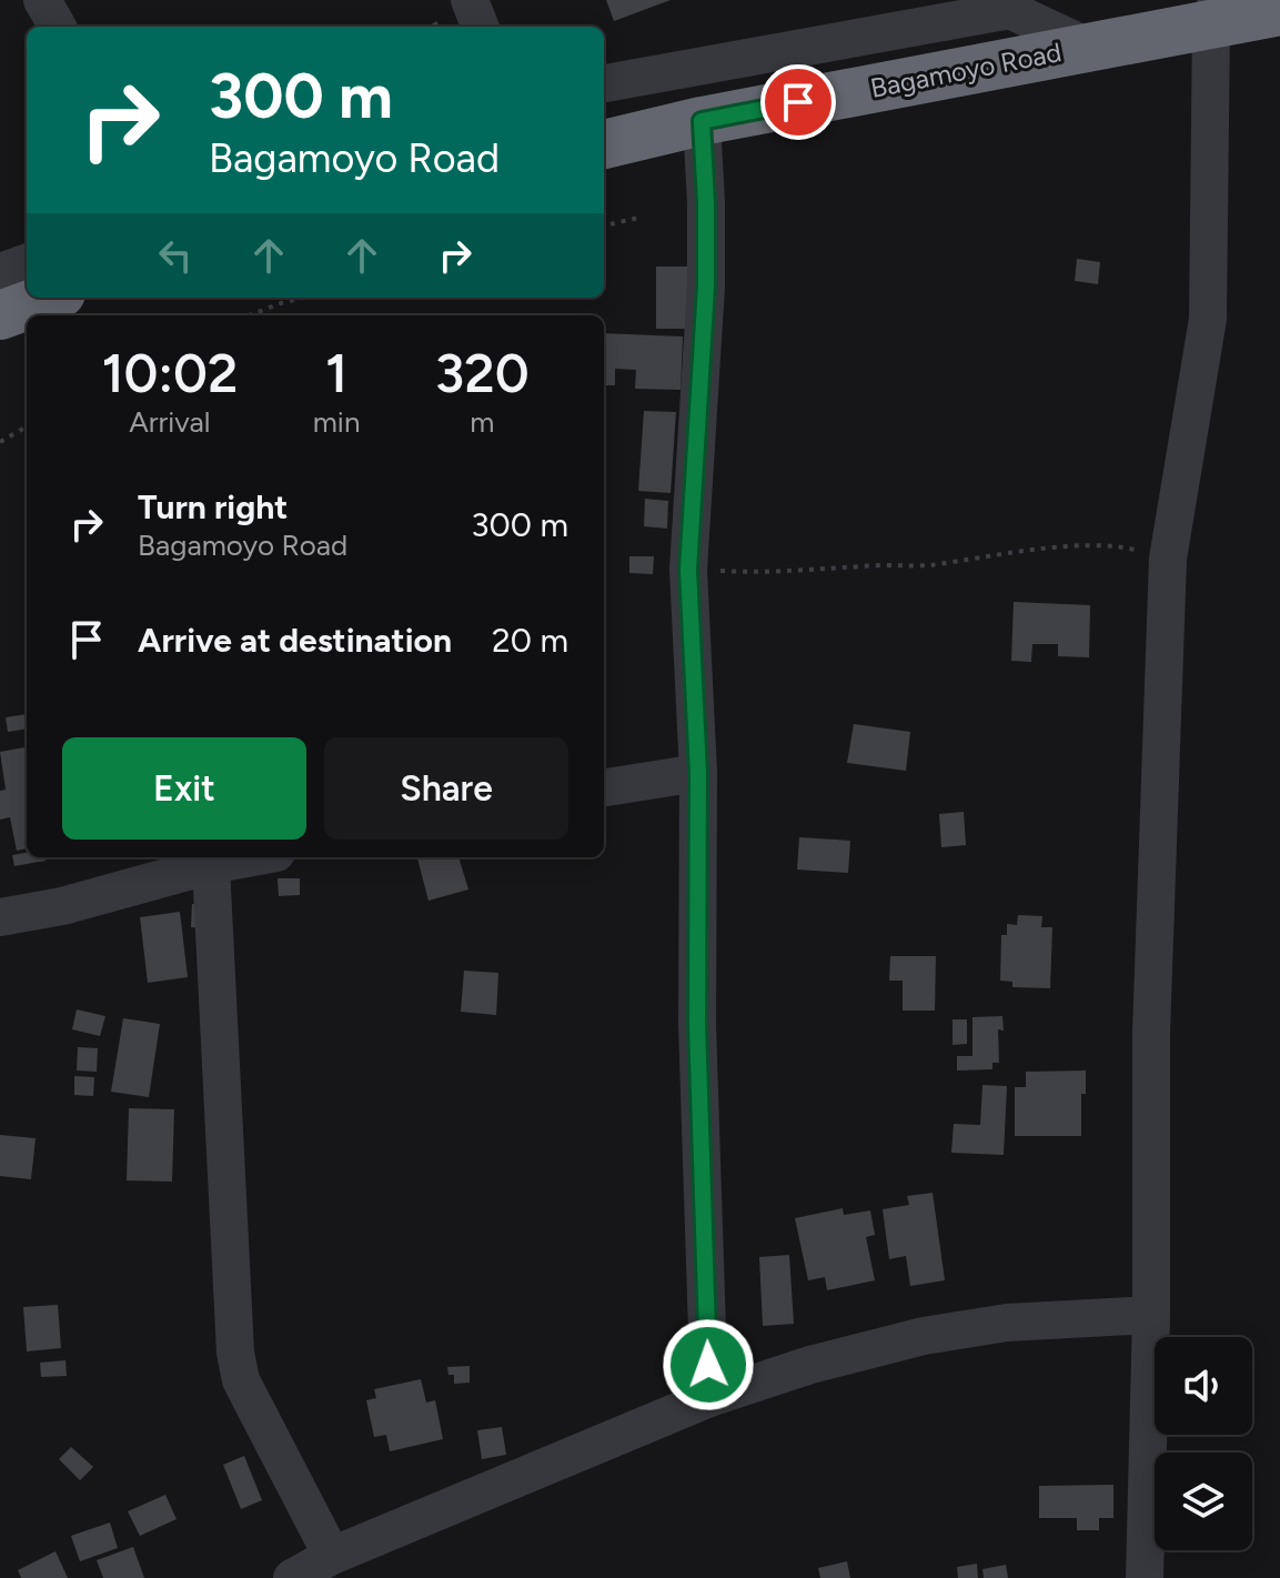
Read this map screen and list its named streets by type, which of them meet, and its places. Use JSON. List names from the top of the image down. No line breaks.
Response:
{"streets":{"highway":["Bagamoyo Road"]},"page":{"turn":["300 m","Bagamoyo Road"],"eta":["10:02","Arrival","1","min","320","m"],"list":[{"name":"Turn right","note":"Bagamoyo Road","value":"300 m"},{"name":"Arrive at destination","value":"20 m"}],"buttons":["Exit","Share"]}}
